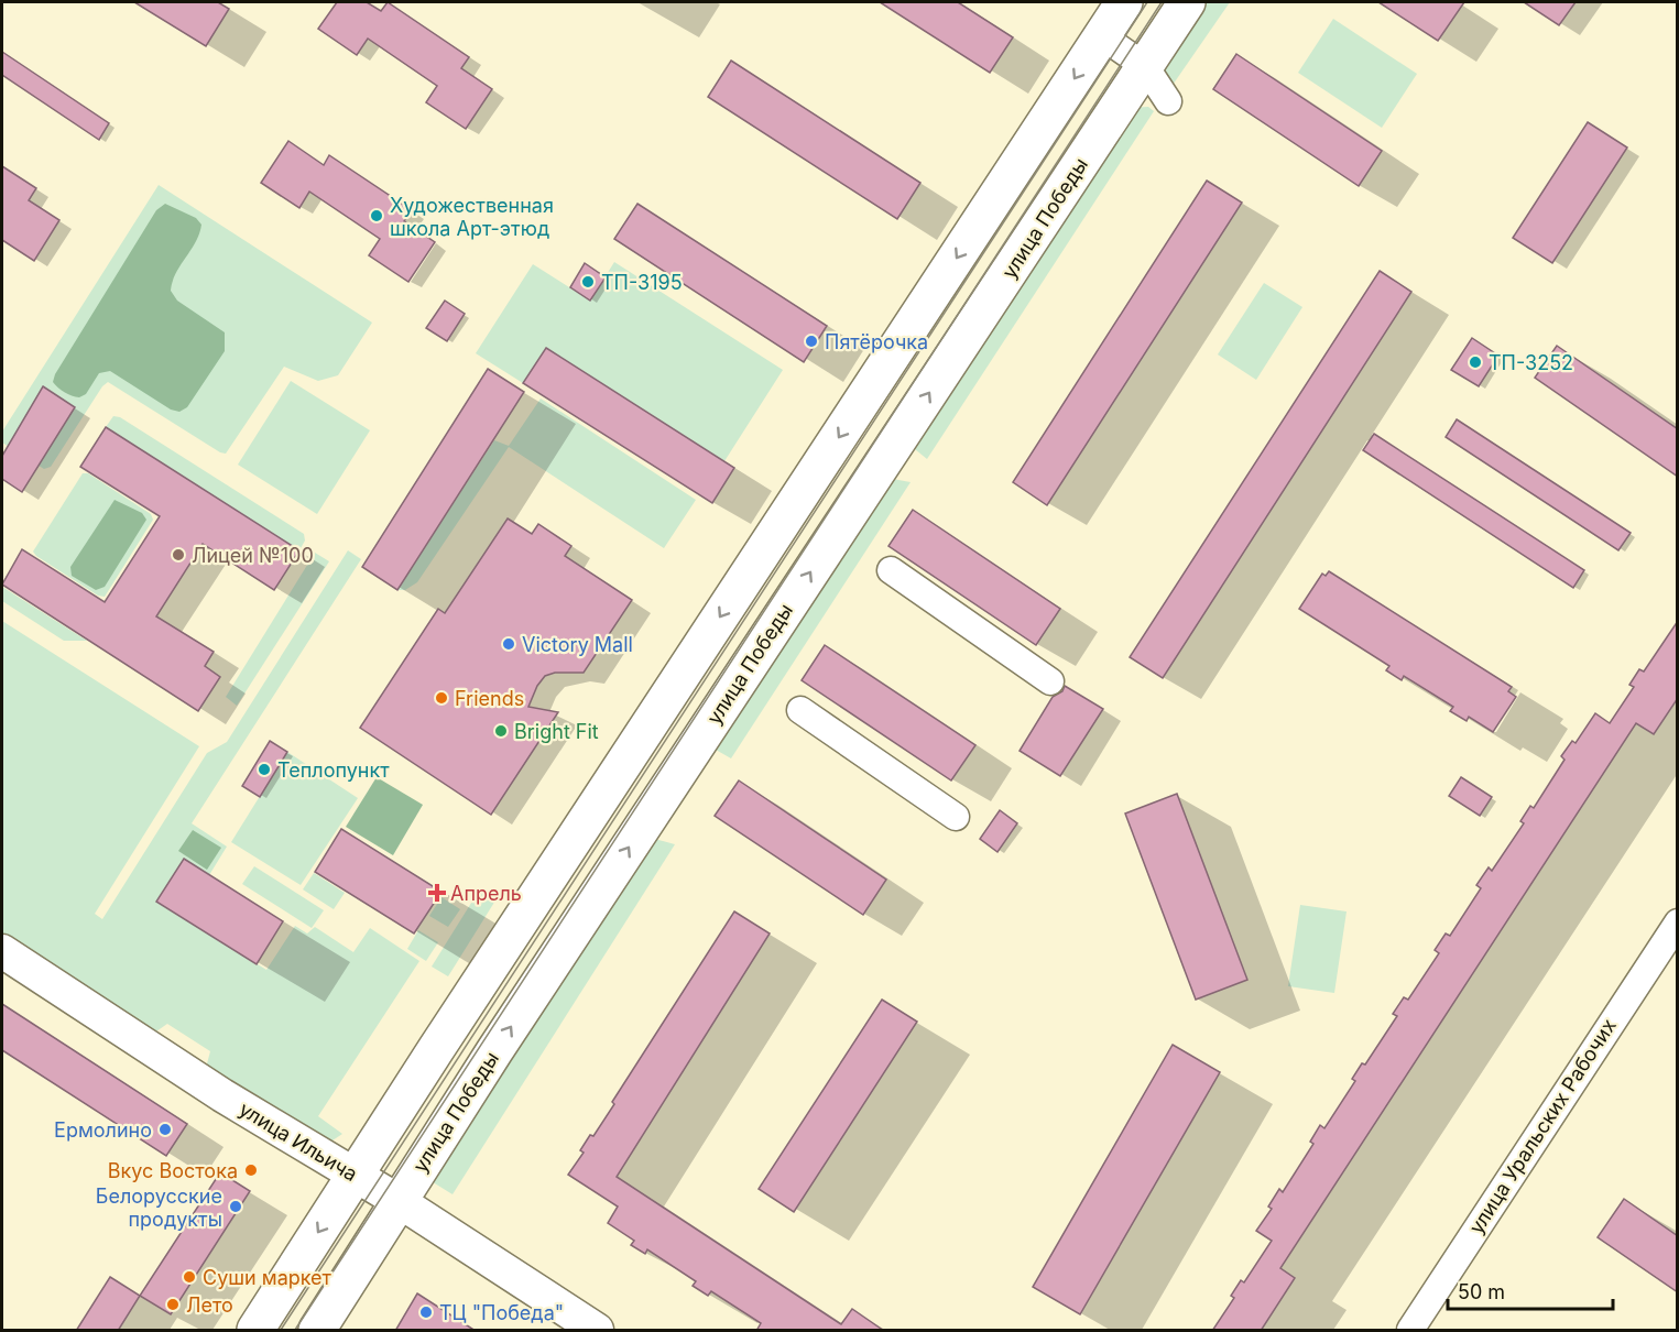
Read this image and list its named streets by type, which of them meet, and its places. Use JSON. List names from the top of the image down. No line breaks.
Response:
{"streets":{"main road":["улица Победы"],"street":["улица Уральских Рабочих","улица Ильича"]},"crossings":[["улица Победы","улица Ильича"]],"places":{"other":["Художественная школа Арт-этюд","ТП-3195","Пятёрочка","ТП-3252","Лицей №100","Victory Mall","Friends","Bright Fit","Теплопункт","Ермолино","Вкус Востока","Белорусские продукты","Суши маркет","Лето","ТЦ \"Победа\""],"health":["Апрель"]},"scale_bar":"50 m"}
